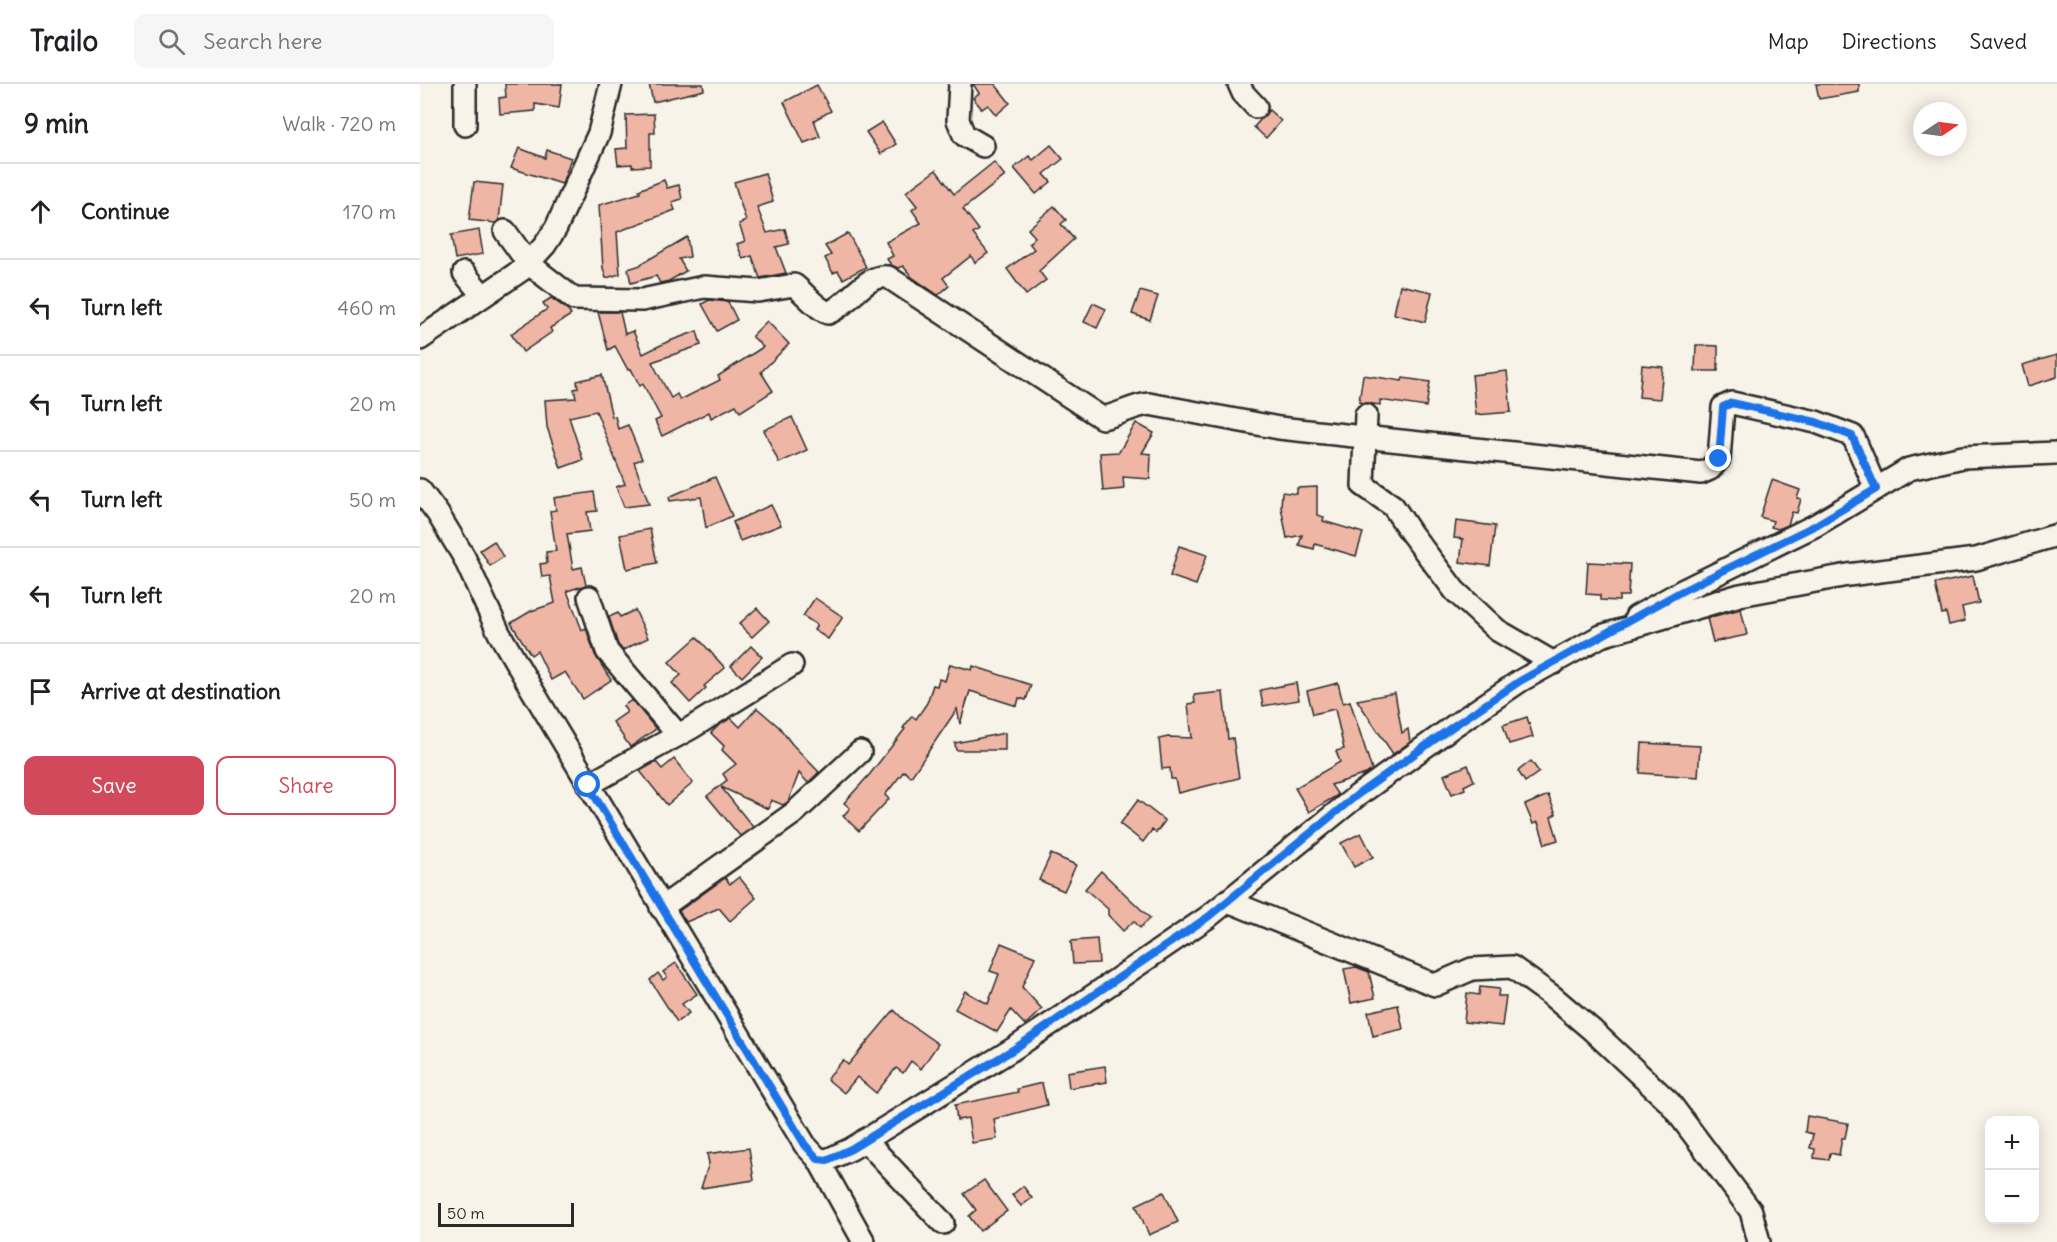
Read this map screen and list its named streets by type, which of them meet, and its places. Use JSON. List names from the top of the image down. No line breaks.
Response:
{"scale_bar":"50 m","north":"right","page":{"header":"Trailo","search":"Search here","nav":["Map","Directions","Saved"],"heading":["9 min","Walk · 720 m"],"list":[["Continue","170 m"],["Turn left","460 m"],["Turn left","20 m"],["Turn left","50 m"],["Turn left","20 m"],"Arrive at destination"],"buttons":["Save","Share"],"map_buttons":["+","−"],"scale":"50 m"}}
